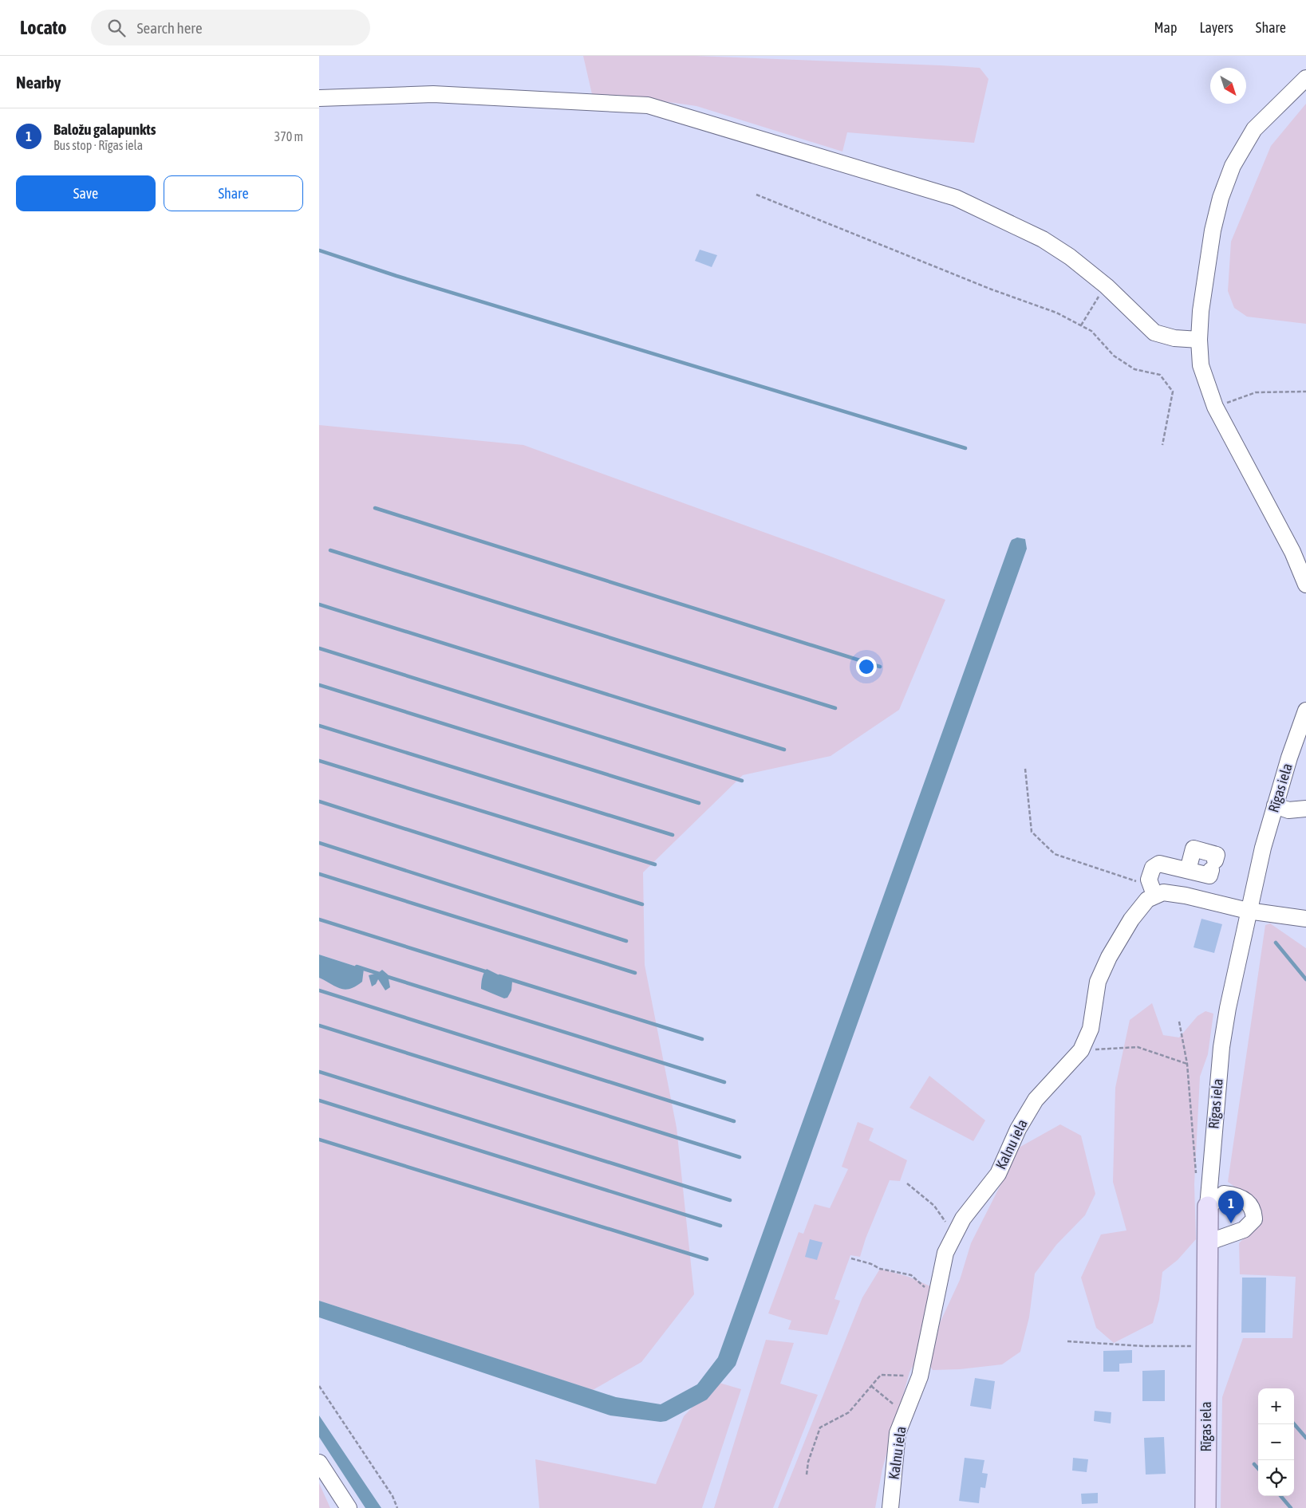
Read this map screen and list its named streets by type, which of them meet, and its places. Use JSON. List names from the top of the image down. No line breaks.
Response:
{"streets":{"main road":["Rīgas iela"],"street":["Kalnu iela"]},"north":"bottom right","page":{"header":"Locato","search":"Search here","nav":["Map","Layers","Share"],"heading":"Nearby","list":[{"mark":"1","name":"Baložu galapunkts","note":"Bus stop · Rīgas iela","value":"370 m"}],"buttons":["Save","Share"],"pins":"1","map_buttons":["+","−"]}}
